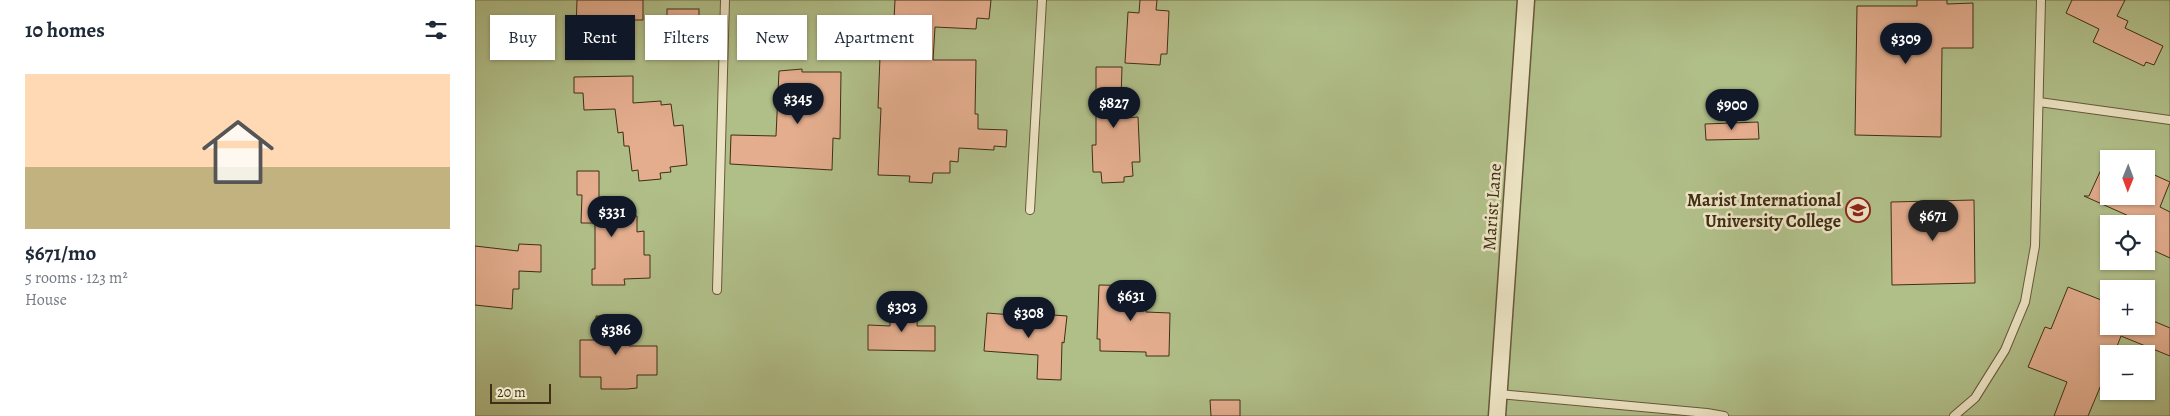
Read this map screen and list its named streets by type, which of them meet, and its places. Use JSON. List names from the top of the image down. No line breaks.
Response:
{"streets":{"street":["Marist Lane"]},"places":{"school or university":["Marist International University College"]},"scale_bar":"20 m","north":"bottom","page":{"heading":"10 homes","chip":["Buy","Rent","Filters","New","Apartment"],"price":["$309","$345","$827","$900","$331","$671","$631","$303","$308","$386"],"list":[{"name":"$671/mo","note":"5 rooms · 123 m² · House"}],"map_buttons":["+","−"],"scale":"20 m"}}
